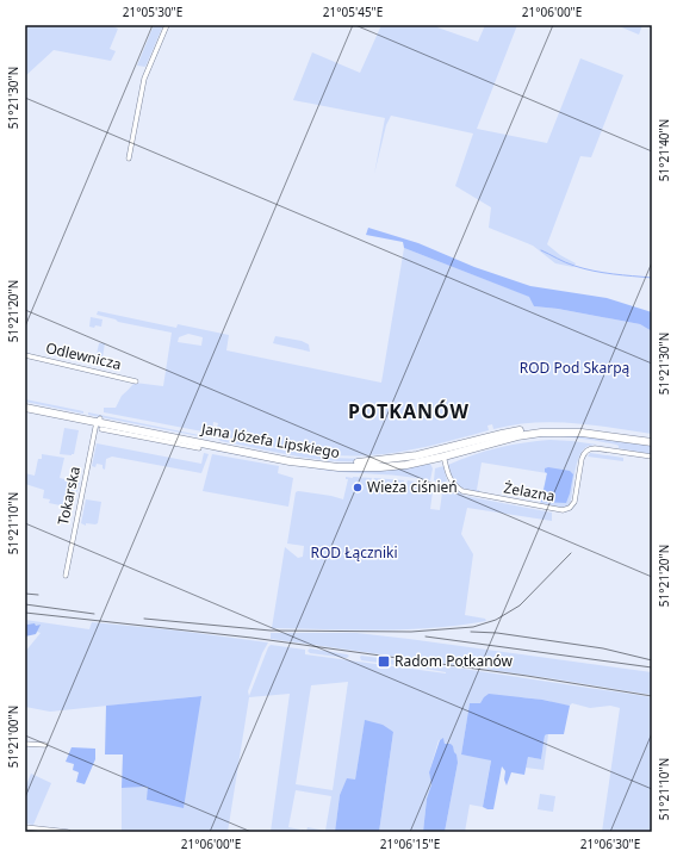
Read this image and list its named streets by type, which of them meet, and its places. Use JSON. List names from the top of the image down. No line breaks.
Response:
{"streets":{"main road":["Jana Józefa Lipskiego"],"street":["Odlewnicza","Żelazna","Tokarska"]},"crossings":[["Jana Józefa Lipskiego","Żelazna"],["Jana Józefa Lipskiego","Tokarska"]],"districts":["POTKANÓW"],"parks":["ROD Pod Skarpą","ROD Łączniki"],"places":{"other":["Wieża ciśnień"],"transit":["Radom Potkanów"]},"coordinates":["21°05'30\"E","21°05'45\"E","21°06'00\"E","51°21'30\"N","51°21'40\"N","51°21'20\"N","51°21'10\"N","51°21'00\"N","21°06'15\"E","21°06'30\"E"]}
